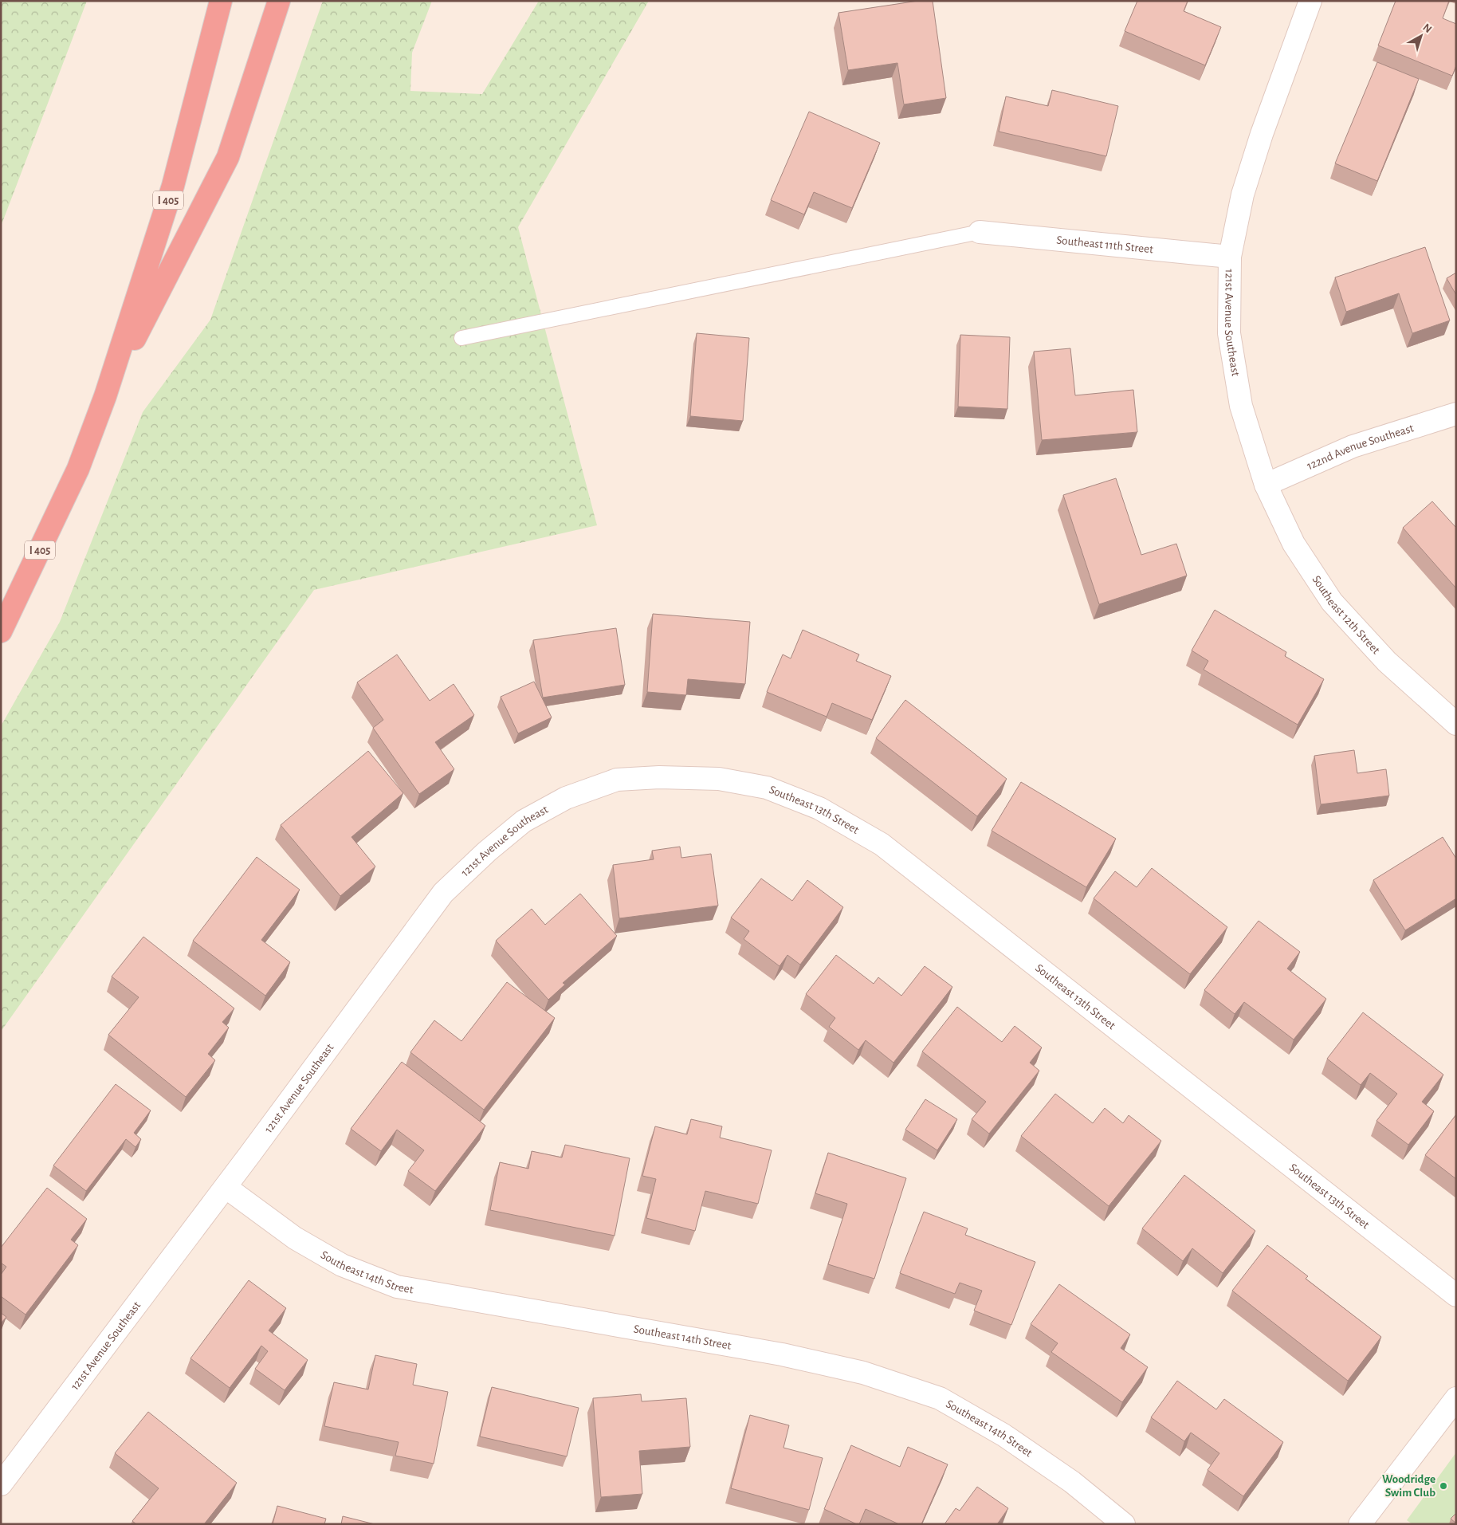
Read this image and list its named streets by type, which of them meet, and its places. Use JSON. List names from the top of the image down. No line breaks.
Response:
{"streets":{"highway":["I 405"],"street":["Southeast 11th Street","121st Avenue Southeast","122nd Avenue Southeast","Southeast 12th Street","Southeast 13th Street","Southeast 14th Street"]},"crossings":[["Southeast 11th Street","121st Avenue Southeast"],["121st Avenue Southeast","122nd Avenue Southeast"],["121st Avenue Southeast","Southeast 12th Street"],["121st Avenue Southeast","Southeast 13th Street"],["121st Avenue Southeast","Southeast 14th Street"],["122nd Avenue Southeast","Southeast 12th Street"]],"places":["Woodridge Swim Club"],"north":"top right"}
